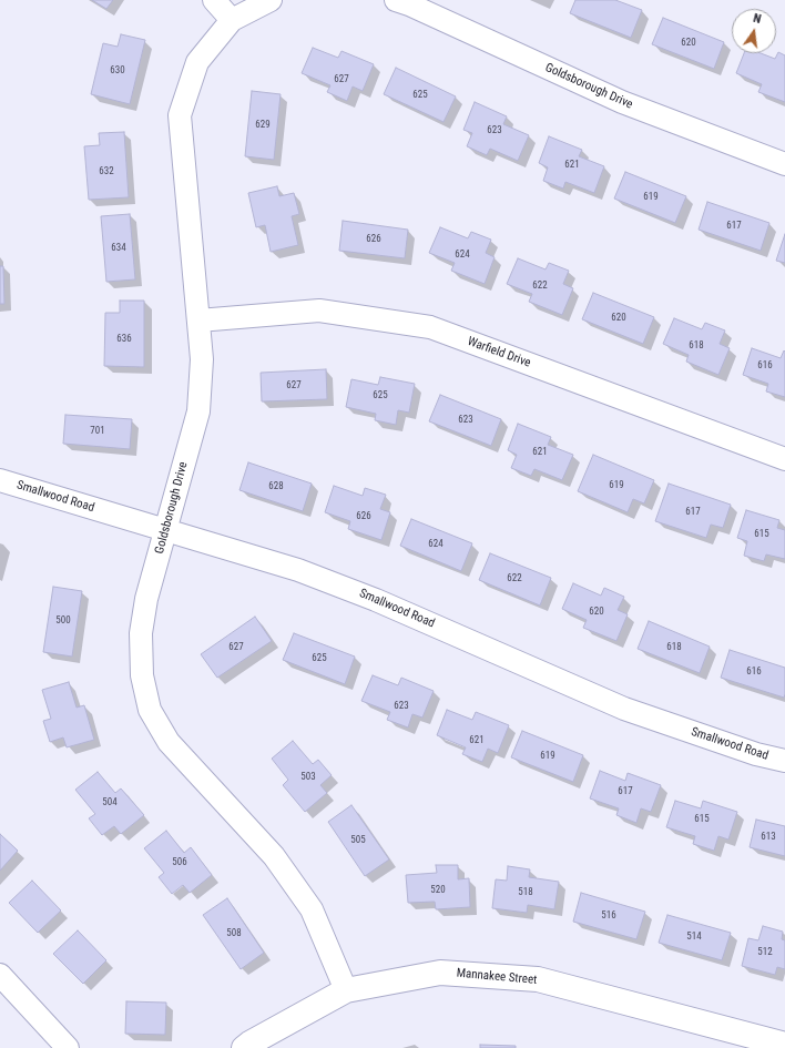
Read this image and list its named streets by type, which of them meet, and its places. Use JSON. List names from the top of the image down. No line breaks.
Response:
{"streets":{"street":["Goldsborough Drive","Warfield Drive","Smallwood Road","Mannakee Street"]},"crossings":[["Goldsborough Drive","Warfield Drive"],["Goldsborough Drive","Smallwood Road"],["Goldsborough Drive","Mannakee Street"]],"house_numbers":["620","630","627","625","629","623","621","632","619","617","626","634","624","622","620","636","618","616","627","625","623","701","621","619","628","617","626","615","624","622","620","500","627","618","625","616","623","621","619","503","617","504","615","613","505","506","520","518","516","508","514","512"],"north":"top"}
